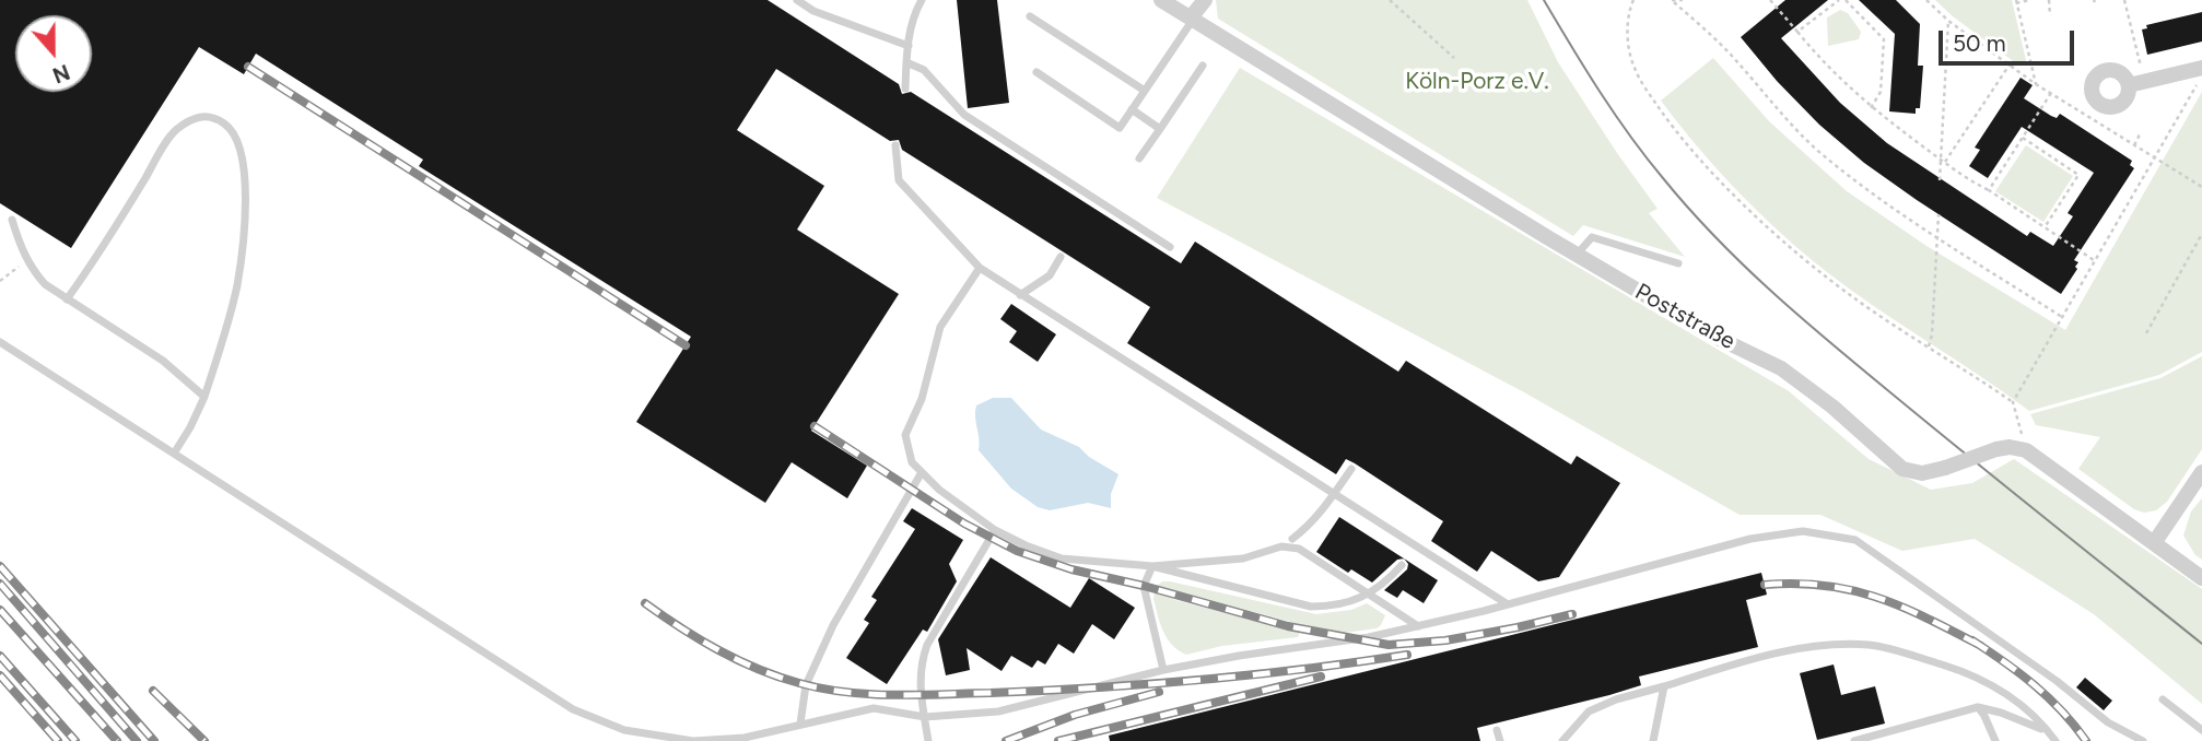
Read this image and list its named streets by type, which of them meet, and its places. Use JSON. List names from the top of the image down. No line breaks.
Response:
{"streets":{"street":["Poststraße"]},"parks":["Köln-Porz e.V."],"scale_bar":"50 m","north":"bottom"}
